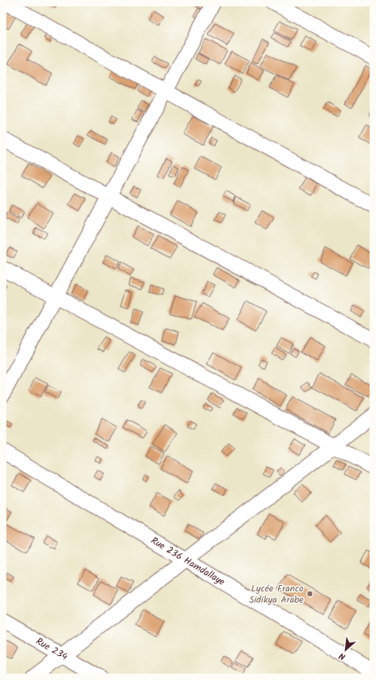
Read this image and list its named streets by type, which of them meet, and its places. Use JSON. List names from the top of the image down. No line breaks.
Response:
{"streets":{"street":["Rue 236 Hamdallaye","Rue 234"]},"places":["Lycée Franco Sidikya Arabe"],"north":"bottom left"}
